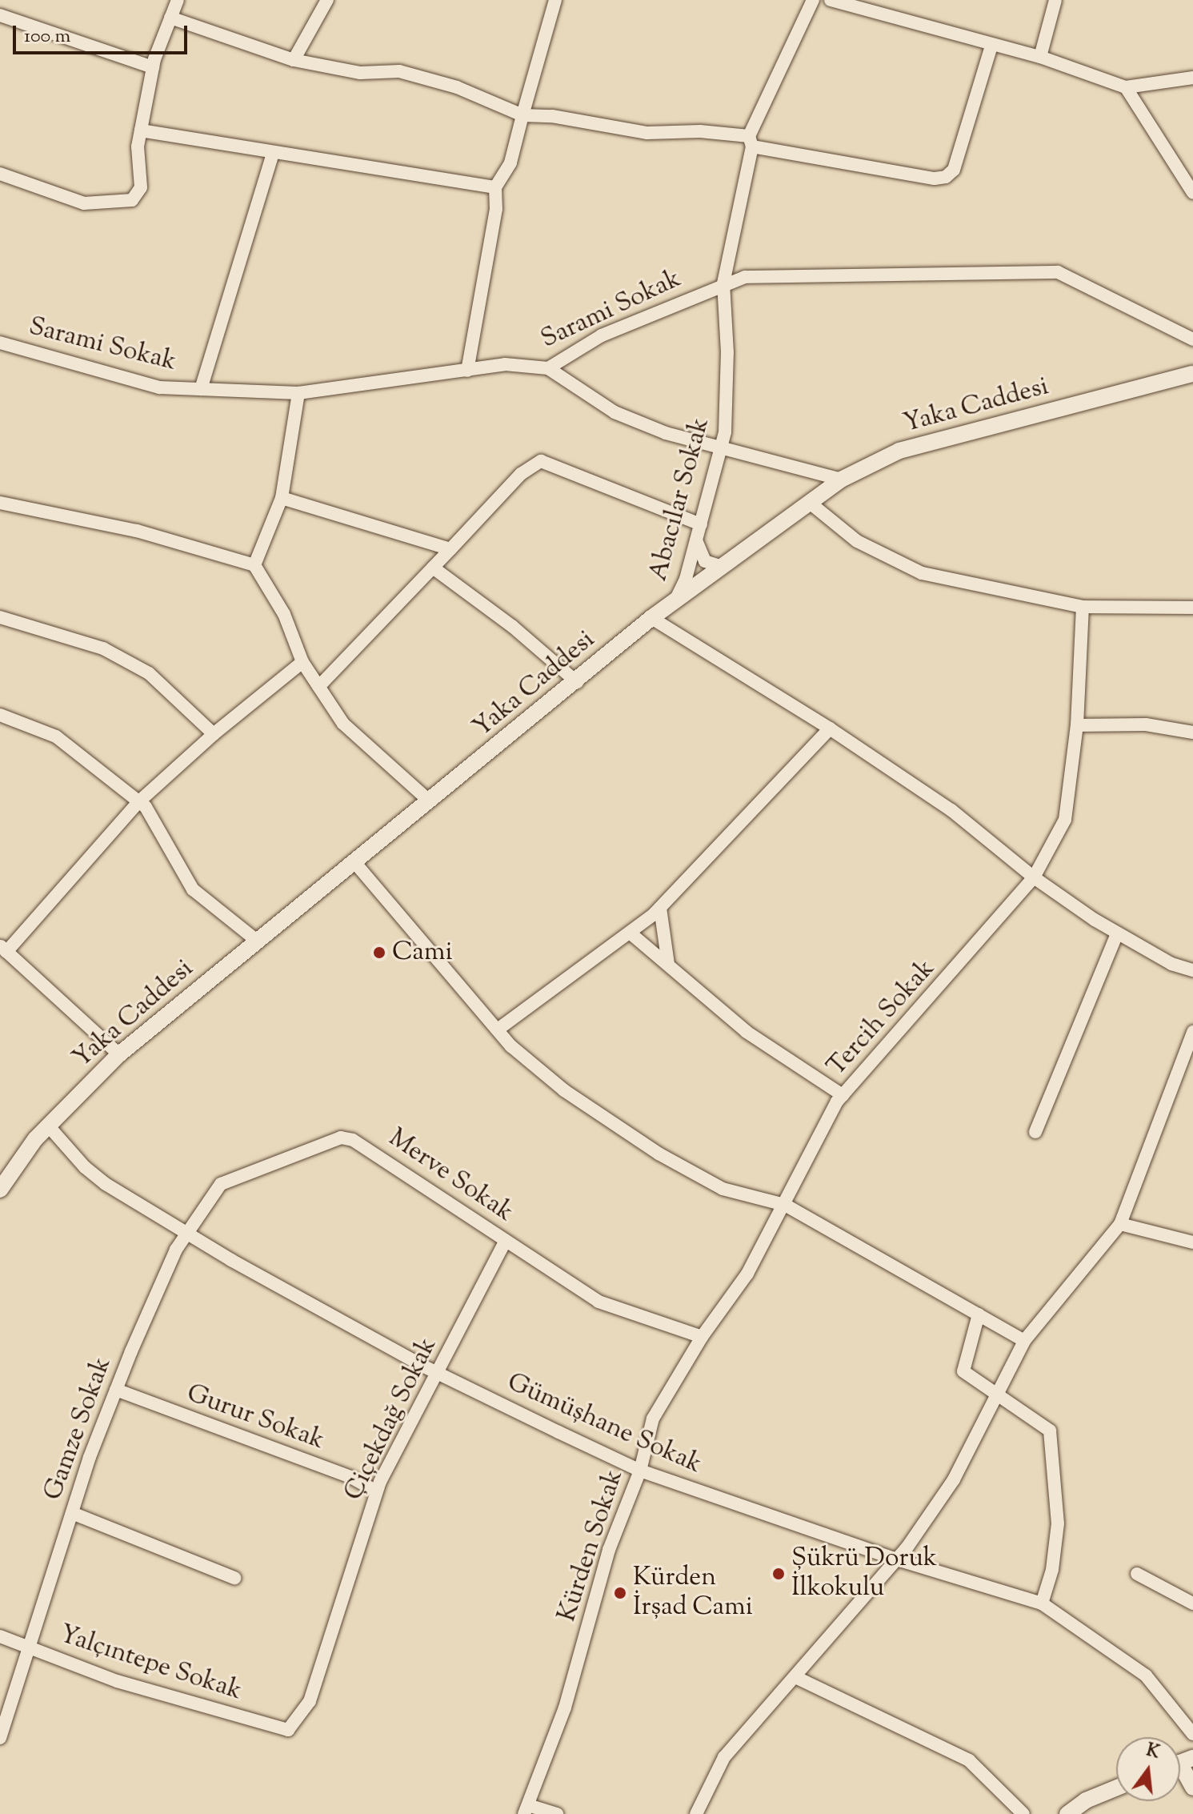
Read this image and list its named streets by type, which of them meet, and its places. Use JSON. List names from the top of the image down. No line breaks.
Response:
{"streets":{"street":["Sarami Sokak","Yaka Caddesi","Abacılar Sokak","Tercih Sokak","Merve Sokak","Gurur Sokak","Çiçekdağ Sokak","Gümüşhane Sokak","Gamze Sokak","Kürden Sokak","Yalçıntepe Sokak"]},"crossings":[["Sarami Sokak","Abacılar Sokak"],["Yaka Caddesi","Abacılar Sokak"],["Yaka Caddesi","Gümüşhane Sokak"],["Tercih Sokak","Kürden Sokak"],["Merve Sokak","Çiçekdağ Sokak"],["Merve Sokak","Gümüşhane Sokak"],["Merve Sokak","Gamze Sokak"],["Merve Sokak","Kürden Sokak"],["Gurur Sokak","Çiçekdağ Sokak"],["Gurur Sokak","Gamze Sokak"],["Çiçekdağ Sokak","Gümüşhane Sokak"],["Çiçekdağ Sokak","Yalçıntepe Sokak"],["Gümüşhane Sokak","Gamze Sokak"],["Gümüşhane Sokak","Kürden Sokak"],["Gamze Sokak","Yalçıntepe Sokak"]],"places":["Cami","Şükrü Doruk İlkokulu","Kürden İrşad Cami"],"scale_bar":"100 m","north":"top"}
